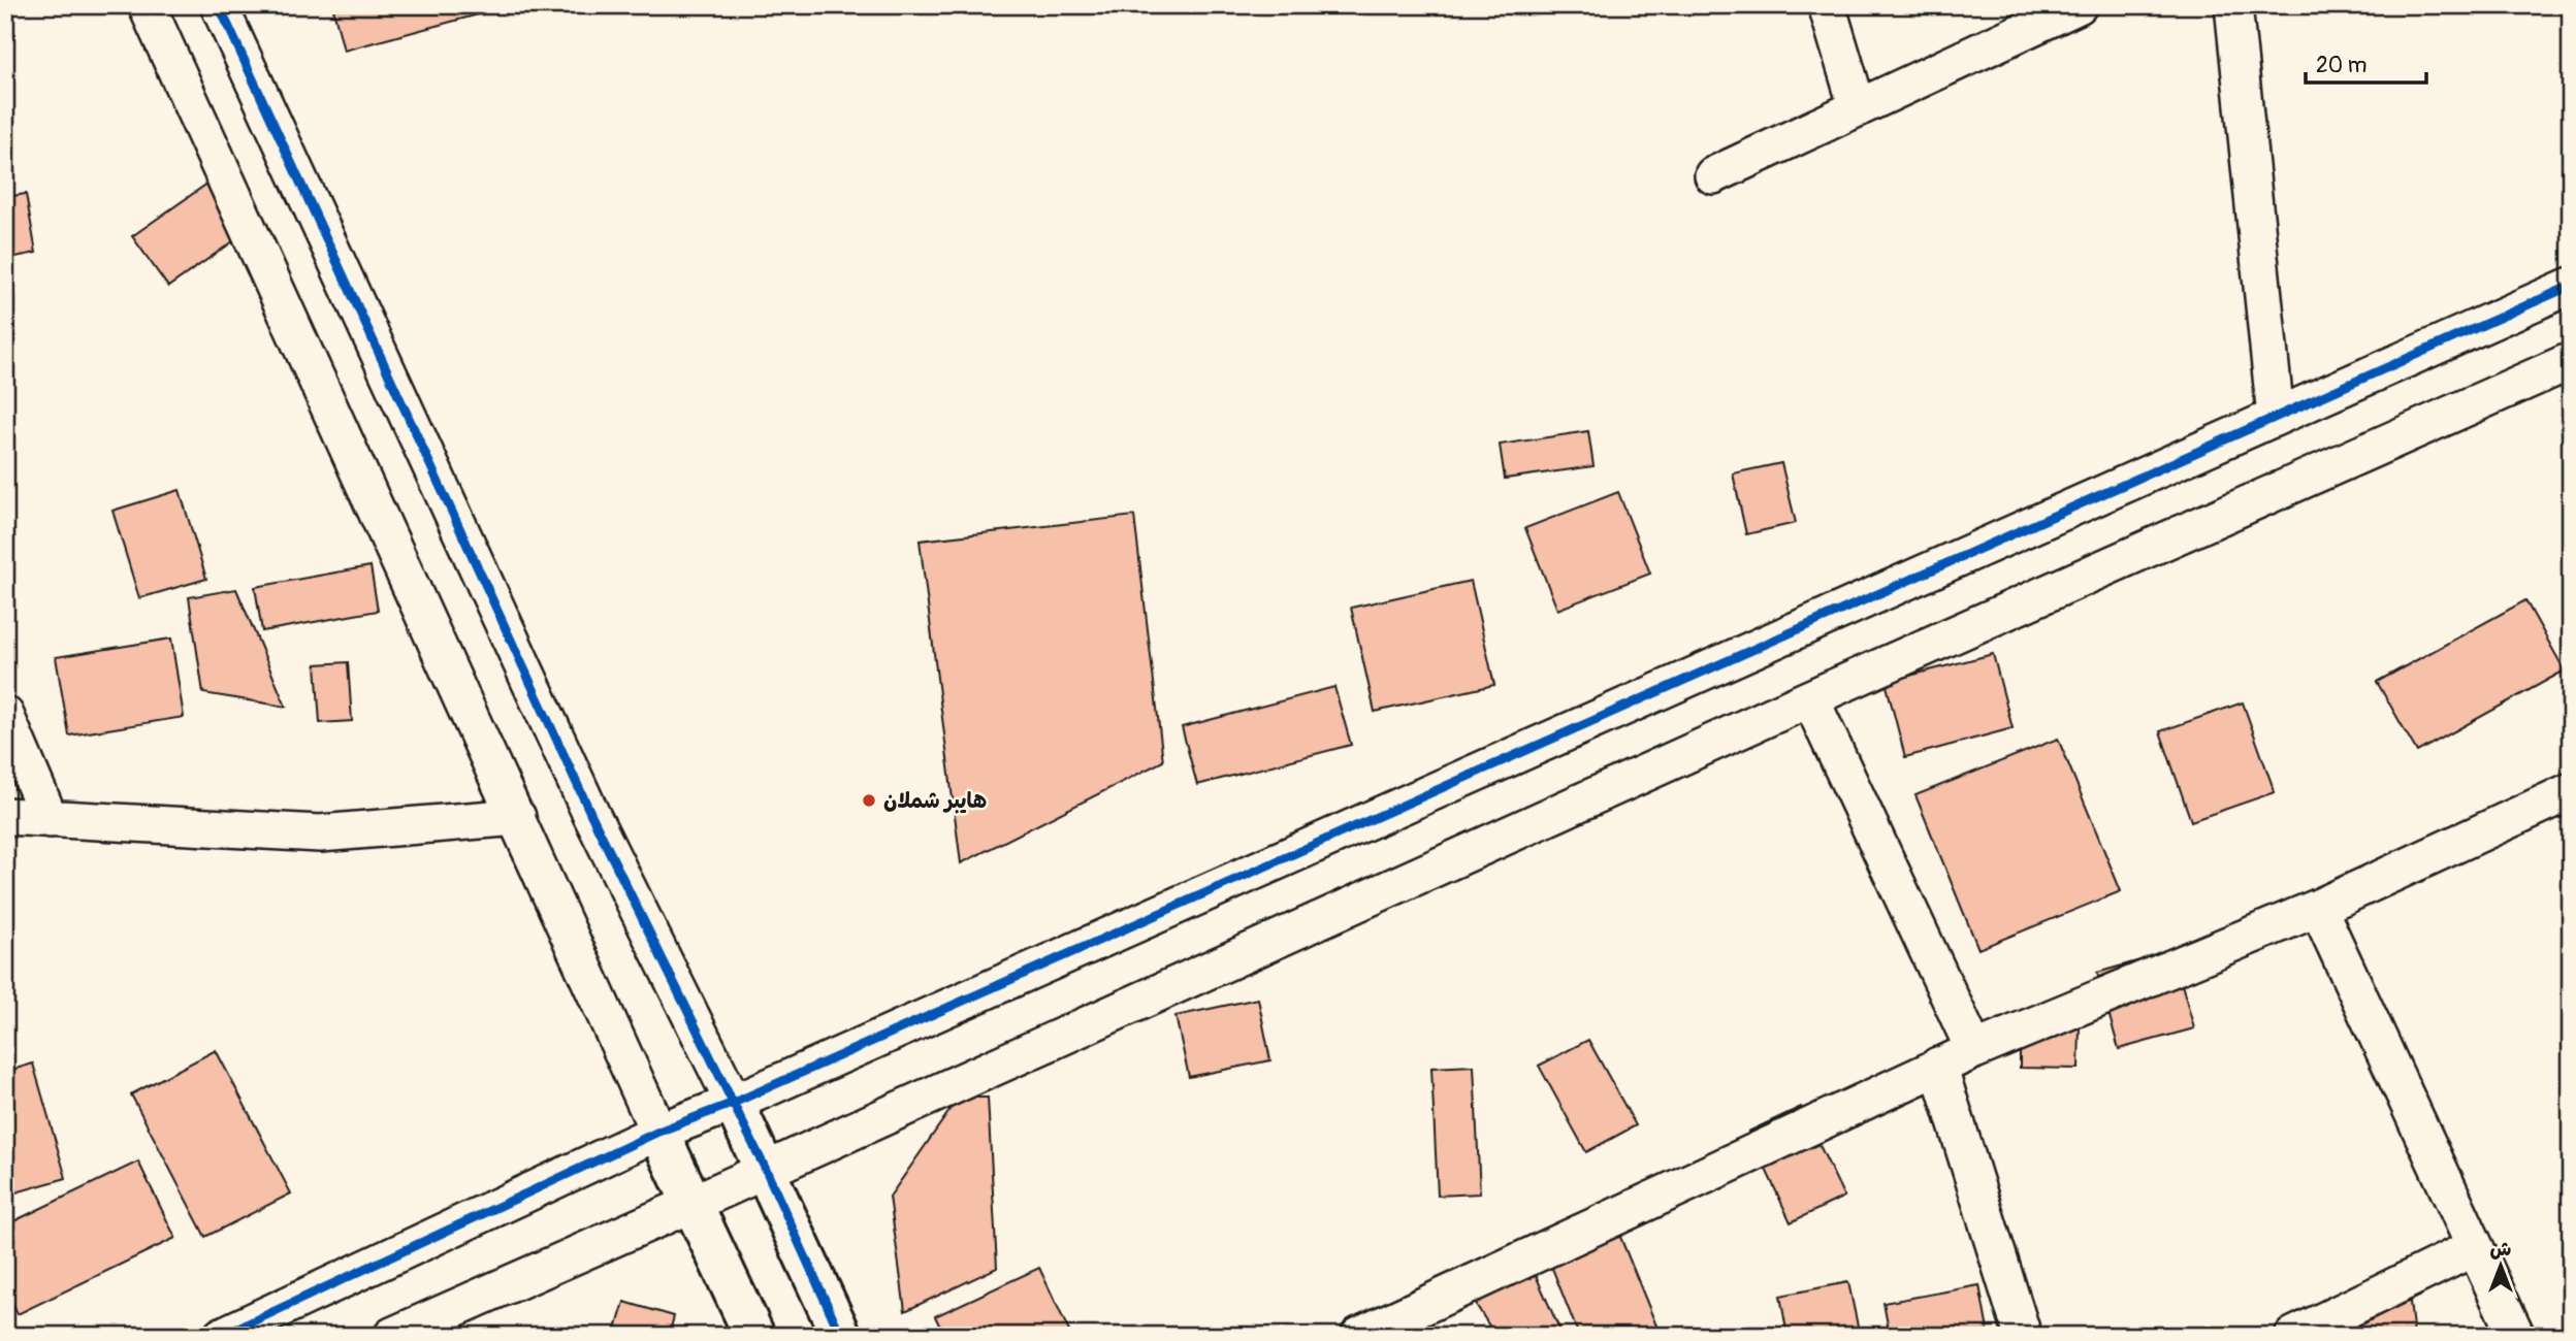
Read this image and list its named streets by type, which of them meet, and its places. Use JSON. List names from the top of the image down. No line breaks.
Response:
{"places":["هايبر شملان"],"scale_bar":"20 m","north":"top"}
